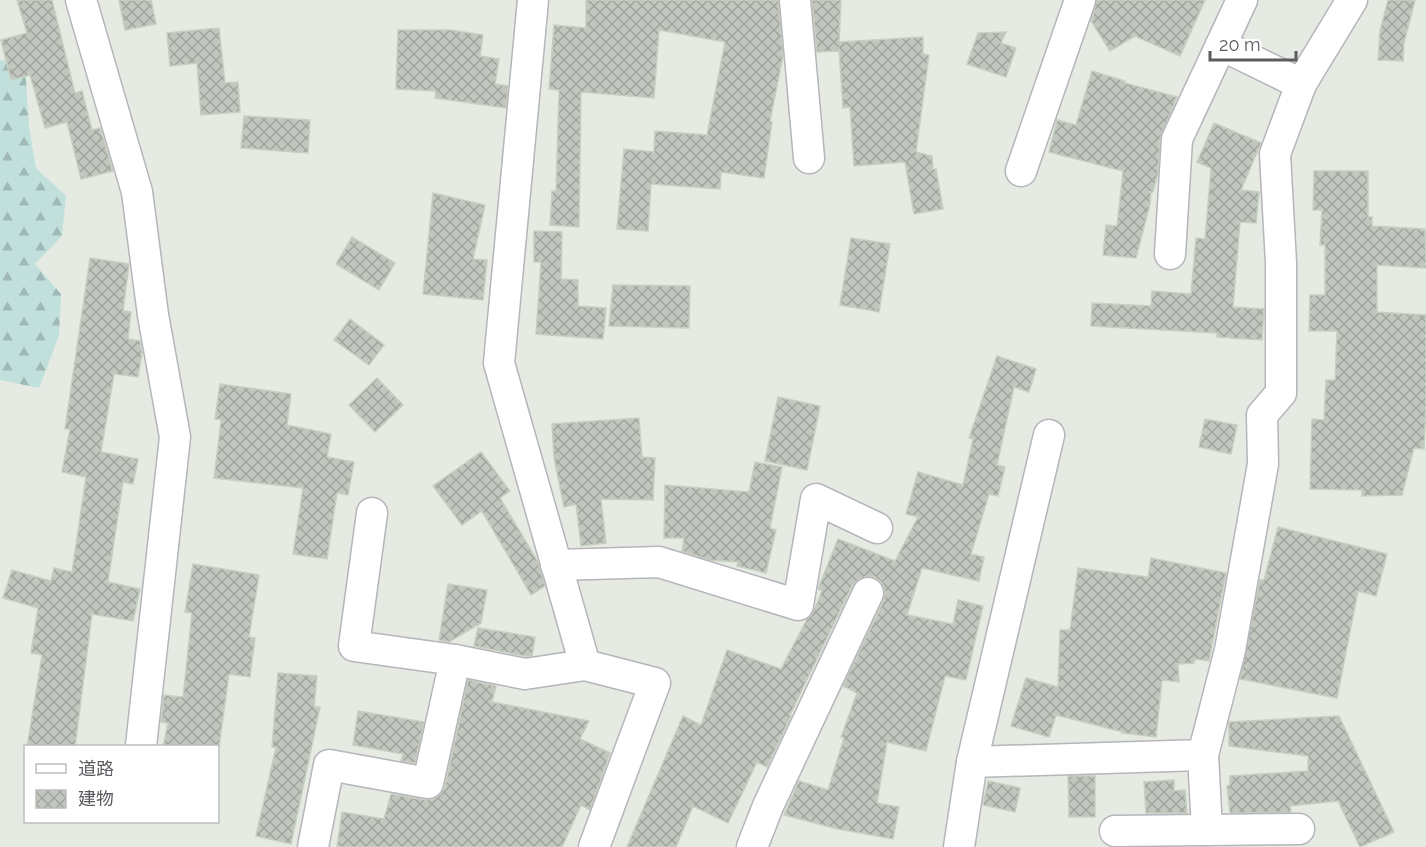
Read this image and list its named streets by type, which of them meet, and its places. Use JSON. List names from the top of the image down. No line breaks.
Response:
{"legend":["道路","建物"],"scale_bar":"20 m"}
